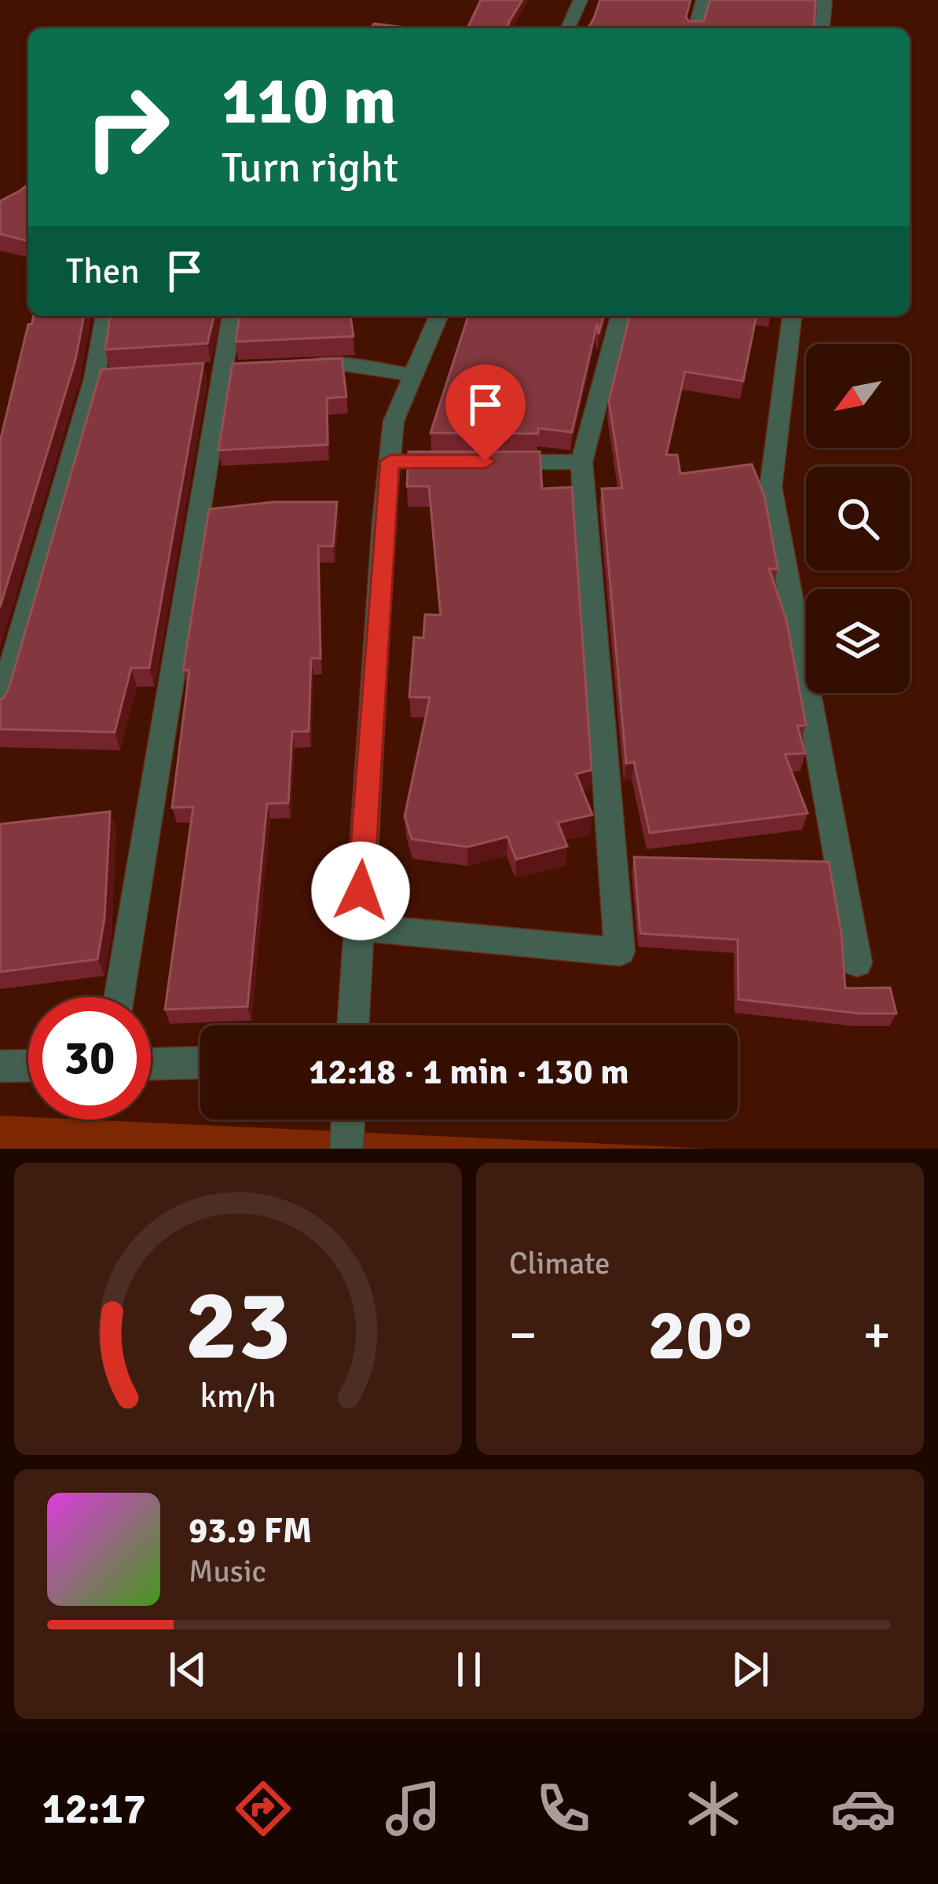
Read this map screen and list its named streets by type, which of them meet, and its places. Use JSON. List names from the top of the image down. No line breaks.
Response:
{"north":"bottom left","page":{"turn":["110 m","Turn right"],"then":"Then","limit":"30","trip":"12:18 · 1 min · 130 m","tile":"Climate","heat":["−","20°","+"],"song":["93.9 FM","Music"],"tabs":"12:17","gauge":["23","km/h"]}}
